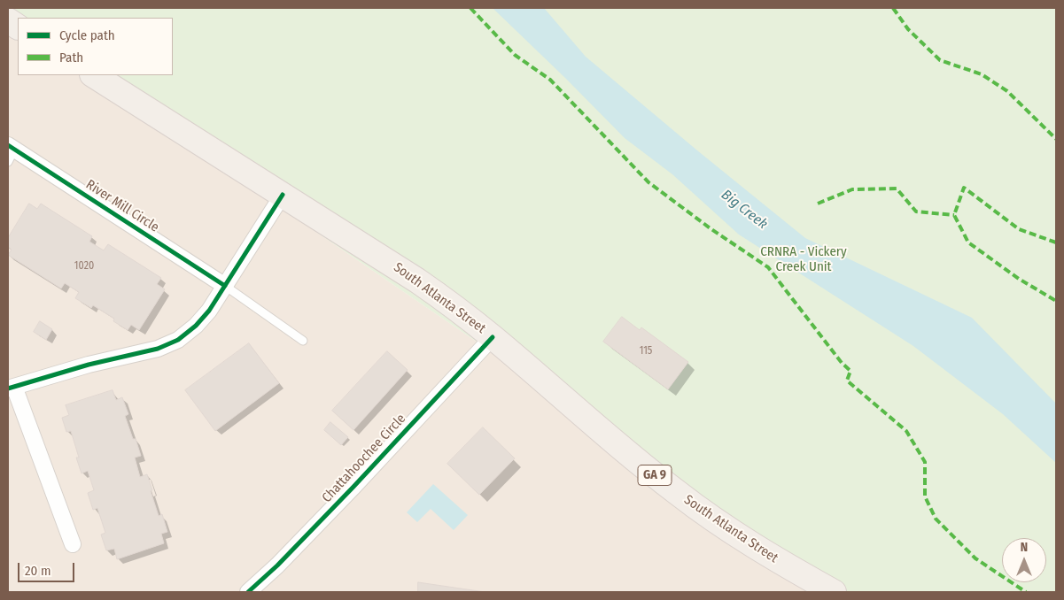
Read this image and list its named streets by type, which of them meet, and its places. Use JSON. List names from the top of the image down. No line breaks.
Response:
{"streets":{"main road":["South Atlanta Street","GA 9"],"street":["River Mill Circle","Chattahoochee Circle"]},"crossings":[["South Atlanta Street","Chattahoochee Circle"]],"water":["Big Creek"],"parks":["CRNRA - Vickery Creek Unit"],"house_numbers":["1020","115"],"legend":["Cycle path","Path"],"scale_bar":"20 m","north":"top"}
